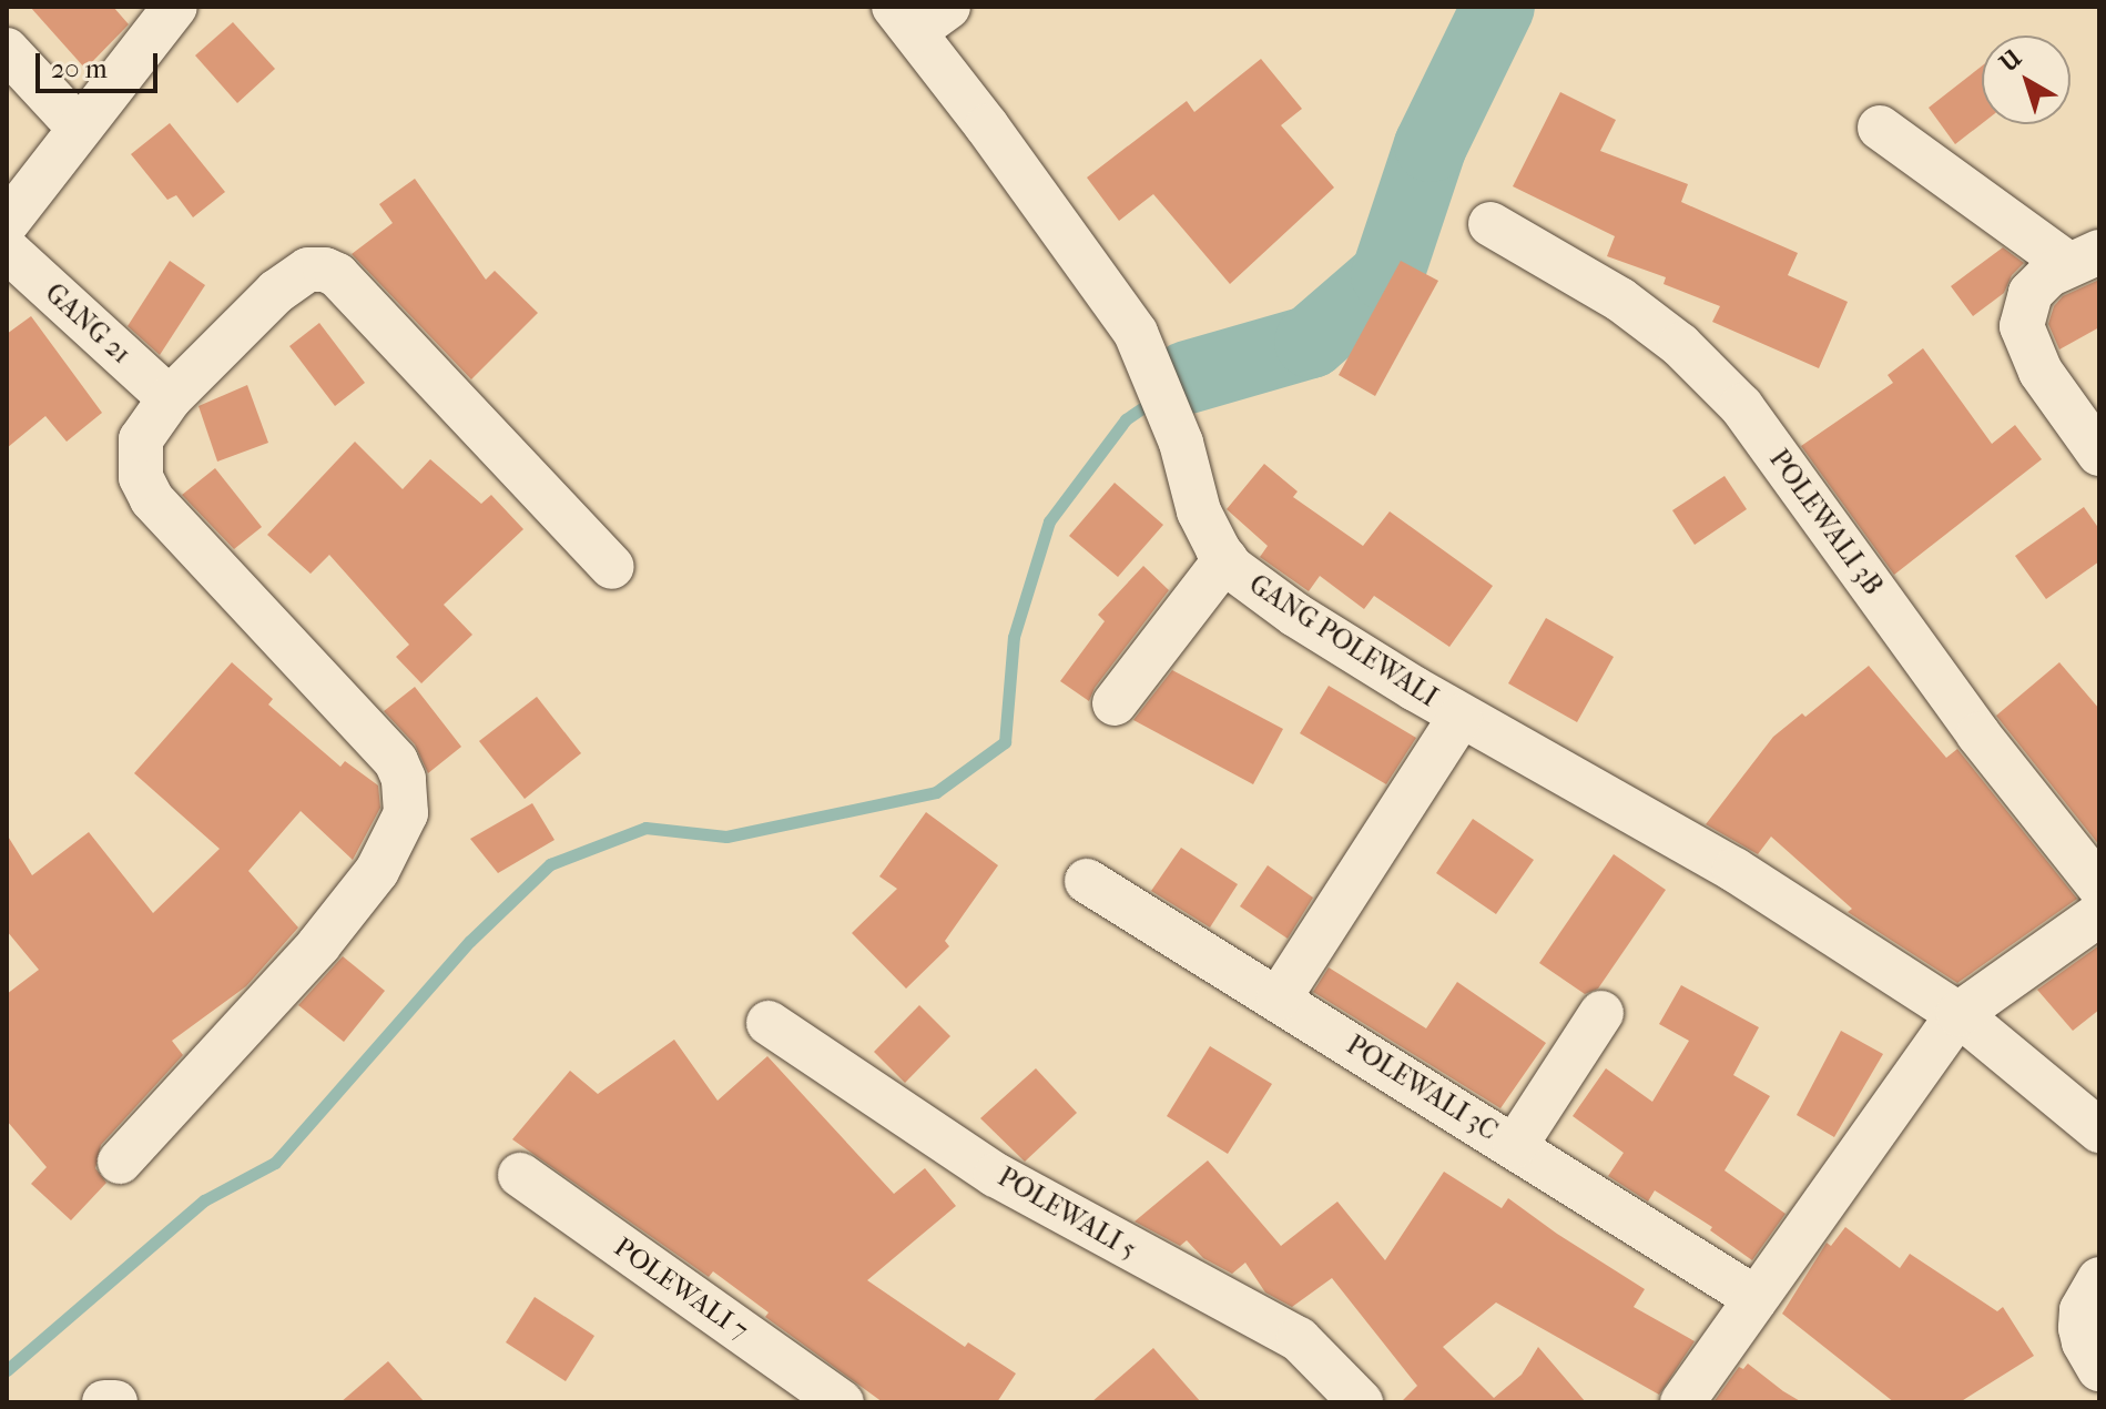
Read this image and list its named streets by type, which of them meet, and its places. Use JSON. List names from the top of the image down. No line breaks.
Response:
{"streets":{"street":["GANG 21","POLEWALI 3B","GANG POLEWALI","POLEWALI 3C","POLEWALI 5","POLEWALI 7"]},"crossings":[["GANG POLEWALI","POLEWALI 3C"]],"scale_bar":"20 m","north":"top left"}
